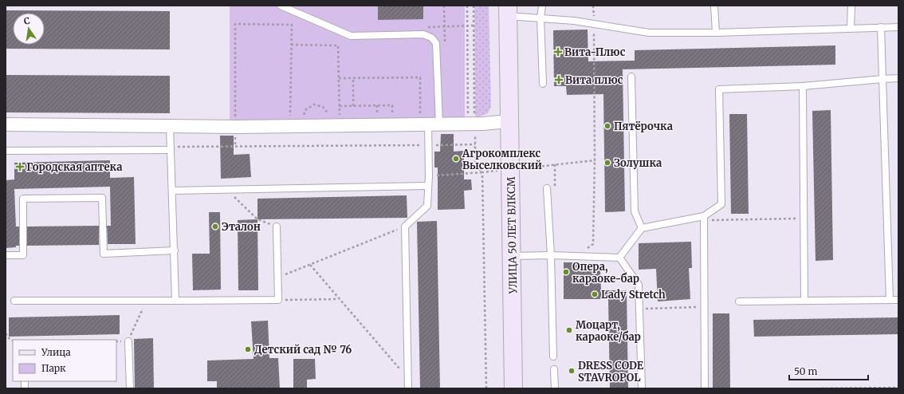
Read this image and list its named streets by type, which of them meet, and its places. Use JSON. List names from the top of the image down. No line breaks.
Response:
{"streets":{"street":["УЛИЦА 50 ЛЕТ ВЛКСМ"]},"places":{"health":["Вита-Плюс","Вита плюс","Городская аптека"],"other":["Пятёрочка","Агрокомплекс Выселковский","Золушка","Эталон","Опера, караоке-бар","Lady Stretch","Моцарт, караоке/бар","Детский сад № 76","DRESS CODE STAVROPOL"]},"legend":["Улица","Парк"],"scale_bar":"50 m","north":"top"}
